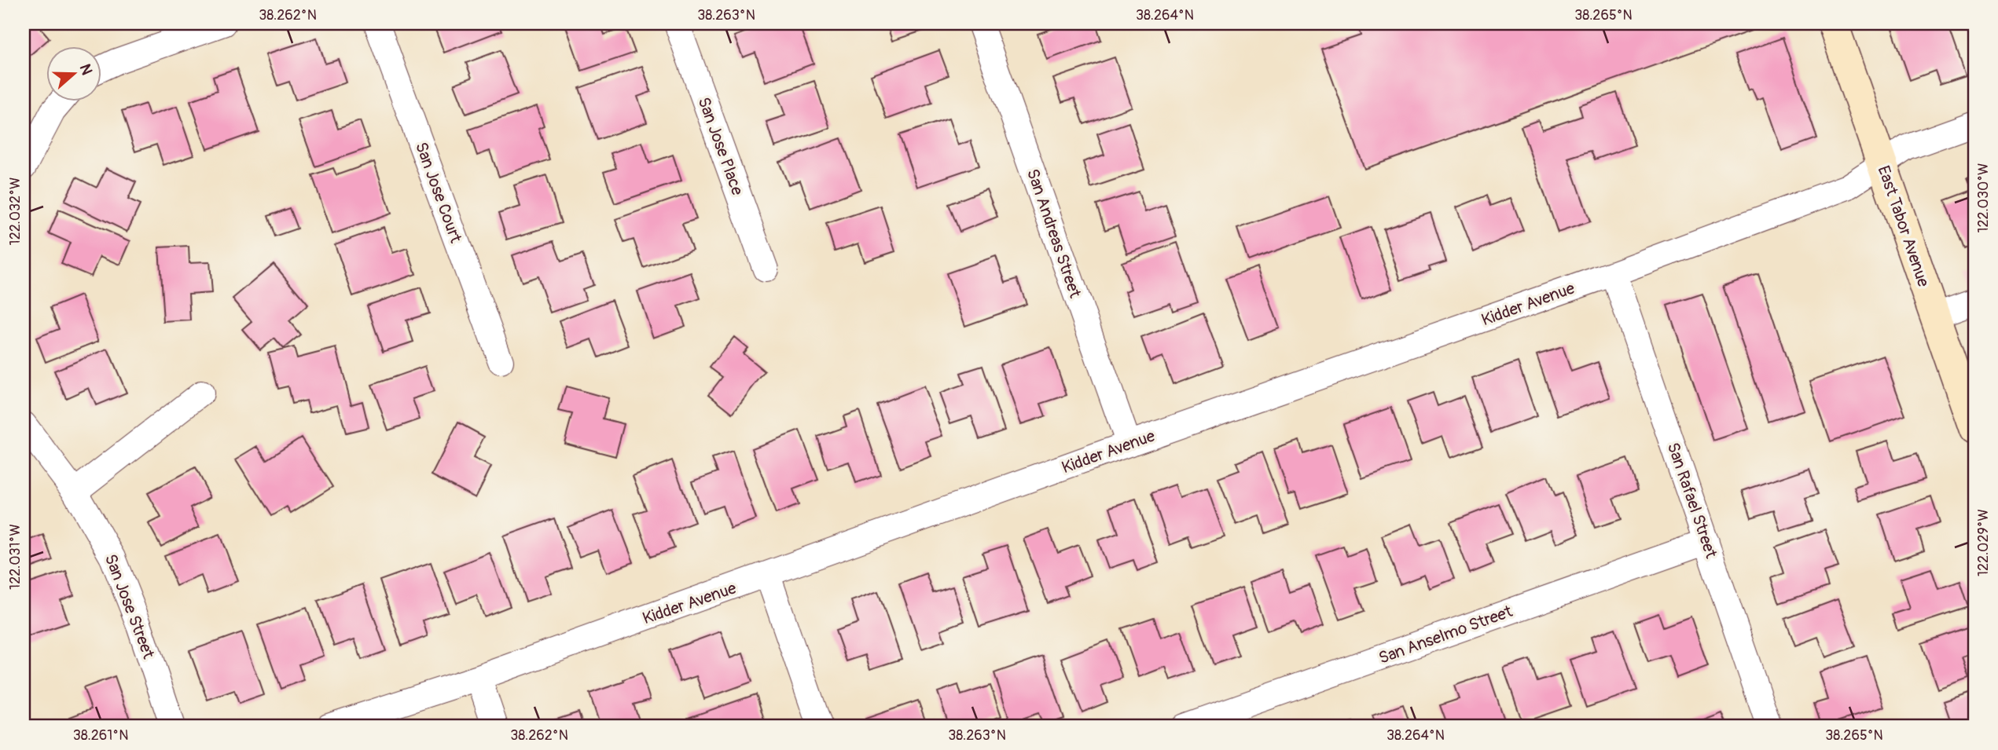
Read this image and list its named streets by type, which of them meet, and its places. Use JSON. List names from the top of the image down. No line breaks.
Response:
{"streets":{"main road":["East Tabor Avenue"],"street":["San Jose Place","San Jose Court","San Andreas Street","Kidder Avenue","San Rafael Street","San Jose Street","San Anselmo Street"]},"crossings":[["East Tabor Avenue","Kidder Avenue"],["San Andreas Street","Kidder Avenue"],["Kidder Avenue","San Rafael Street"],["San Rafael Street","San Anselmo Street"]],"north":"right","coordinates":["38.262°N","38.263°N","38.264°N","38.265°N","122.030°W","122.032°W","122.029°W","122.031°W","38.261°N"]}
